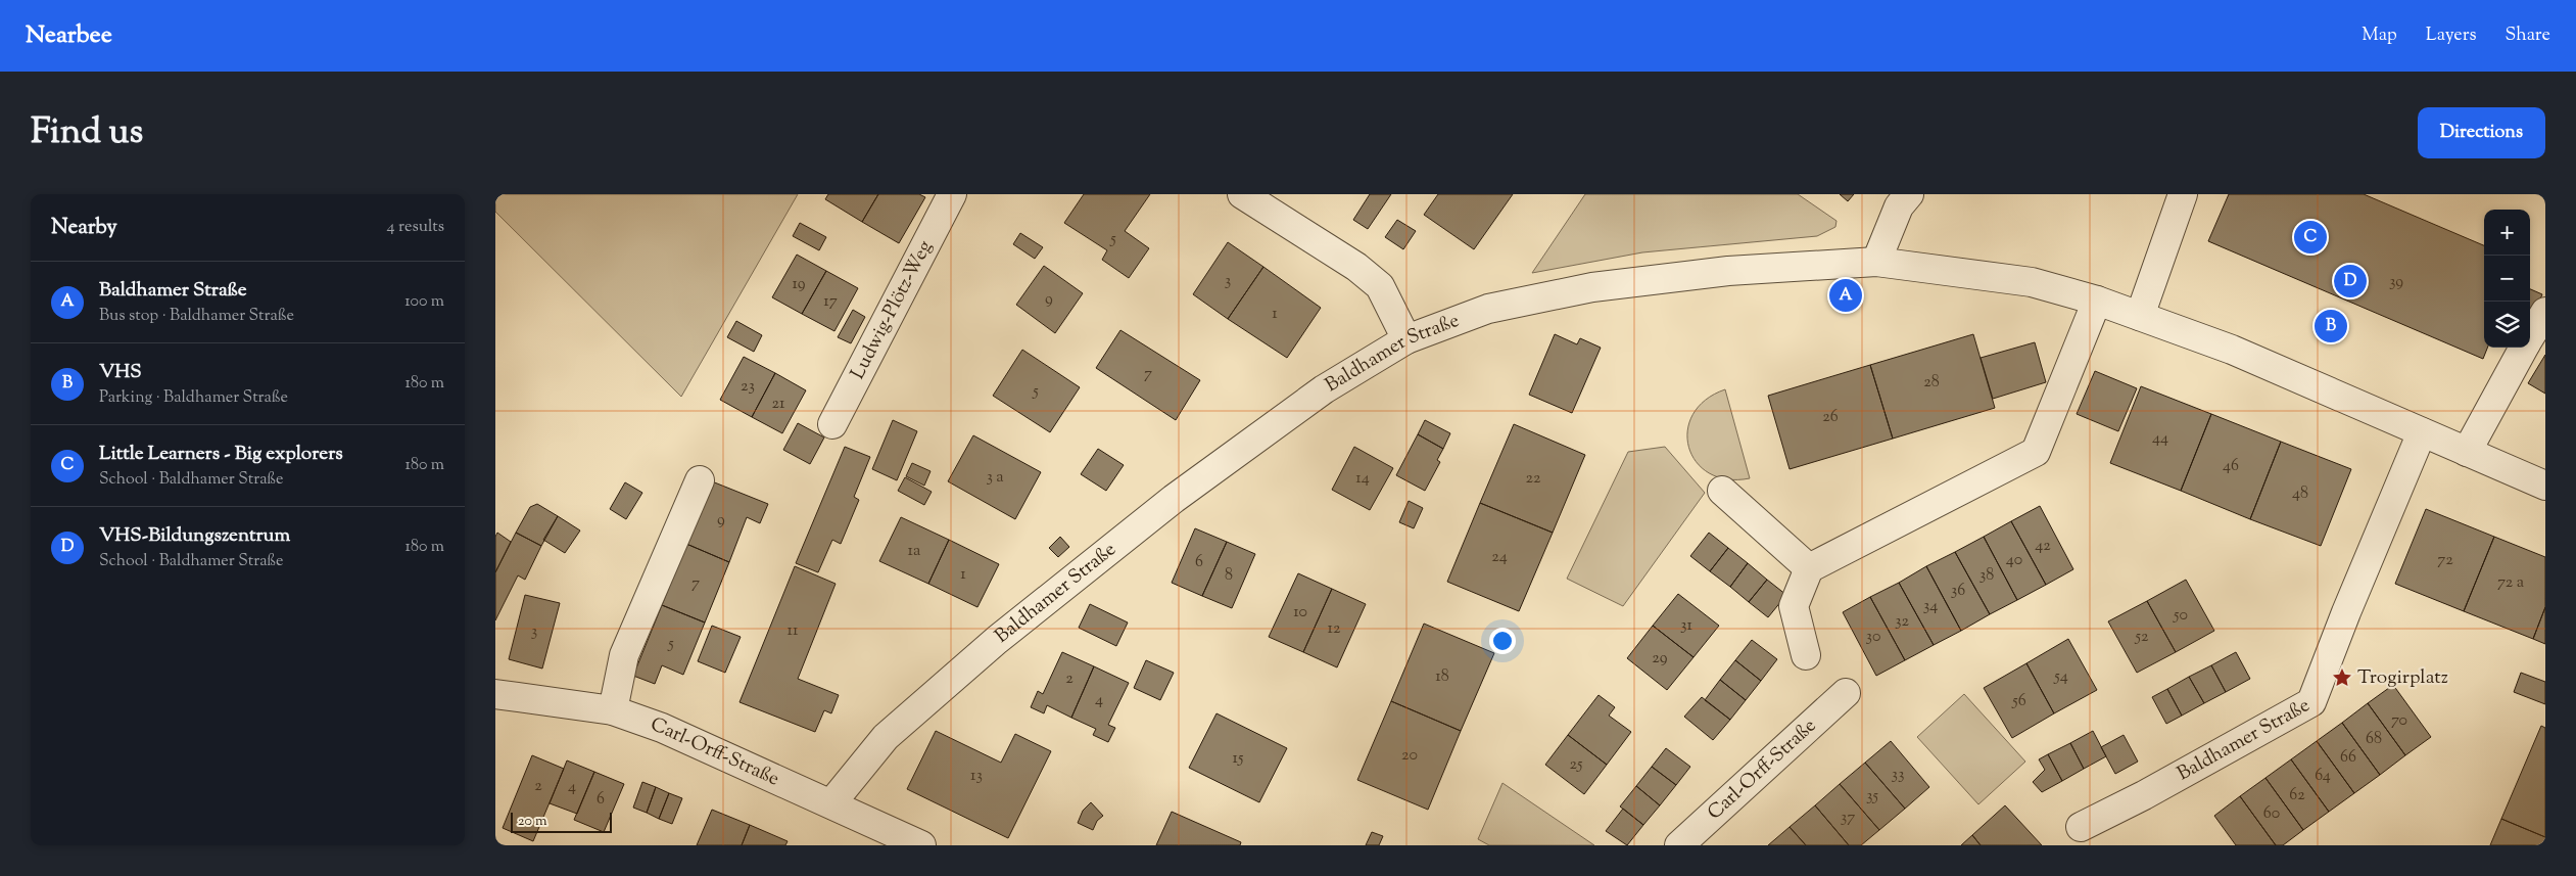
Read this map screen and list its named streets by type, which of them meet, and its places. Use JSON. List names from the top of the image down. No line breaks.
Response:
{"streets":{"street":["Ludwig-Plötz-Weg","Baldhamer Straße","Carl-Orff-Straße"]},"crossings":[["Baldhamer Straße","Carl-Orff-Straße"]],"places":{"place":["Trogirplatz"]},"house_numbers":["5","3","39","19","9","17","1","7","28","23","5","21","26","44","46","3 a","14","22","48","9","42","1a","24","40","72","6","1","8","38","72 a","7","36","34","10","50","32","31","12","11","3","30","52","5","29","18","54","2","4","56","70","68","20","66","15","25","33","13","64","2","4","62","35","6","60","37"],"scale_bar":"20 m","page":{"header":"Nearbee","nav":["Map","Layers","Share"],"title":"Find us","buttons":"Directions","heading":["Nearby","4 results"],"map_buttons":["+","−"],"pins":["C","D","A","B"],"list":[{"mark":"A","name":"Baldhamer Straße","note":"Bus stop · Baldhamer Straße","value":"100 m"},{"mark":"B","name":"VHS","note":"Parking · Baldhamer Straße","value":"180 m"},{"mark":"C","name":"Little Learners - Big explorers","note":"School · Baldhamer Straße","value":"180 m"},{"mark":"D","name":"VHS-Bildungszentrum","note":"School · Baldhamer Straße","value":"180 m"}],"scale":"20 m"}}
